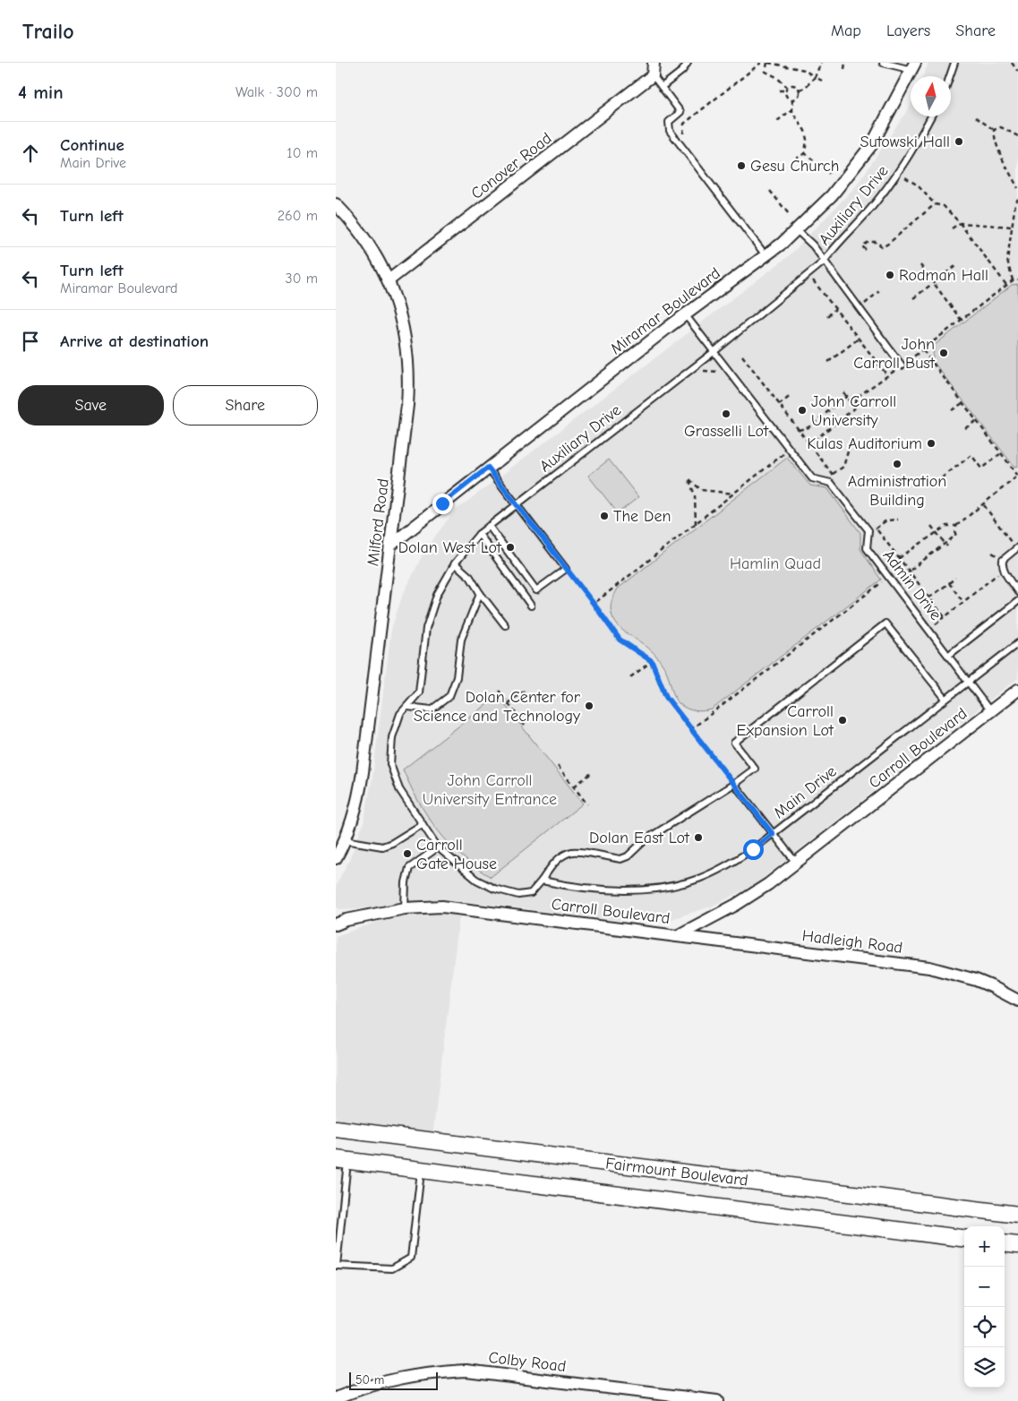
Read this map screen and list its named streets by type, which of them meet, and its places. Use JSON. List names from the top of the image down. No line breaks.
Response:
{"streets":{"main road":["Fairmount Boulevard"],"street":["Conover Road","Miramar Boulevard","Milford Road","Carroll Boulevard","Hadleigh Road","Colby Road"],"lane":["Auxiliary Drive","Admin Drive","Main Drive"]},"crossings":[["Conover Road","Milford Road"],["Auxiliary Drive","Admin Drive"],["Miramar Boulevard","Milford Road"],["Miramar Boulevard","Admin Drive"],["Admin Drive","Carroll Boulevard"],["Admin Drive","Main Drive"],["Carroll Boulevard","Hadleigh Road"]],"parks":["Hamlin Quad","John Carroll University Entrance"],"places":["Sutowski Hall","Gesu Church","Rodman Hall","John Carroll Bust","John Carroll University","Grasselli Lot","Kulas Auditorium","Administration Building","The Den","Dolan West Lot","Dolan Center for Science and Technology","Carroll Expansion Lot","Dolan East Lot","Carroll Gate House"],"scale_bar":"50 m","north":"top","page":{"header":"Trailo","nav":["Map","Layers","Share"],"heading":["4 min","Walk · 300 m"],"list":[["Continue","Main Drive","10 m"],["Turn left","260 m"],["Turn left","Miramar Boulevard","30 m"],"Arrive at destination"],"buttons":["Save","Share"],"map_buttons":["+","−"],"scale":"50 m"}}
